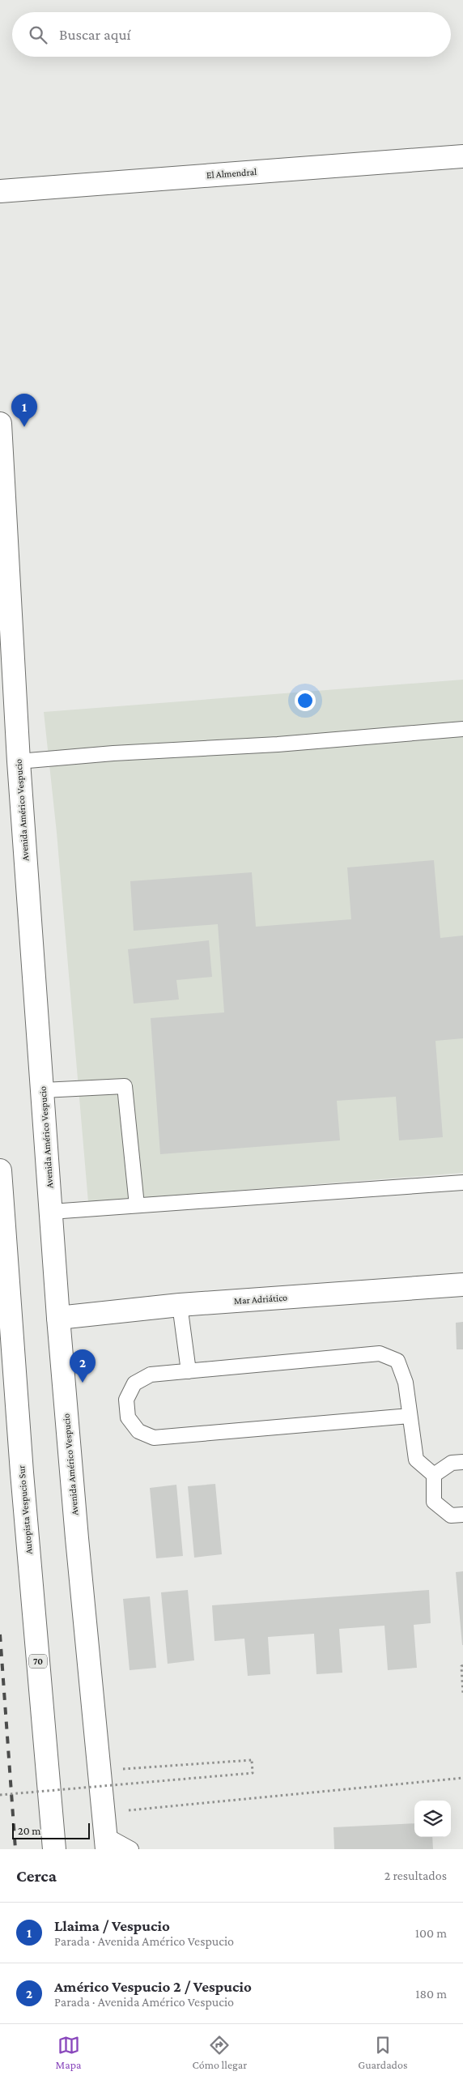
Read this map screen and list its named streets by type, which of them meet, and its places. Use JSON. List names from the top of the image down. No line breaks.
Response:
{"streets":{"main road":["El Almendral","Avenida Américo Vespucio","Mar Adriático","Autopista Vespucio Sur","70"]},"crossings":[["Avenida Américo Vespucio","Mar Adriático"]],"scale_bar":"20 m","page":{"search":"Buscar aquí","pins":["1","2"],"scale":"20 m","heading":["Cerca","2 resultados"],"list":[{"mark":"1","name":"Llaima / Vespucio","note":"Parada · Avenida Américo Vespucio","value":"100 m"},{"mark":"2","name":"Américo Vespucio 2 / Vespucio","note":"Parada · Avenida Américo Vespucio","value":"180 m"}],"nav":["Mapa","Cómo llegar","Guardados"]}}
